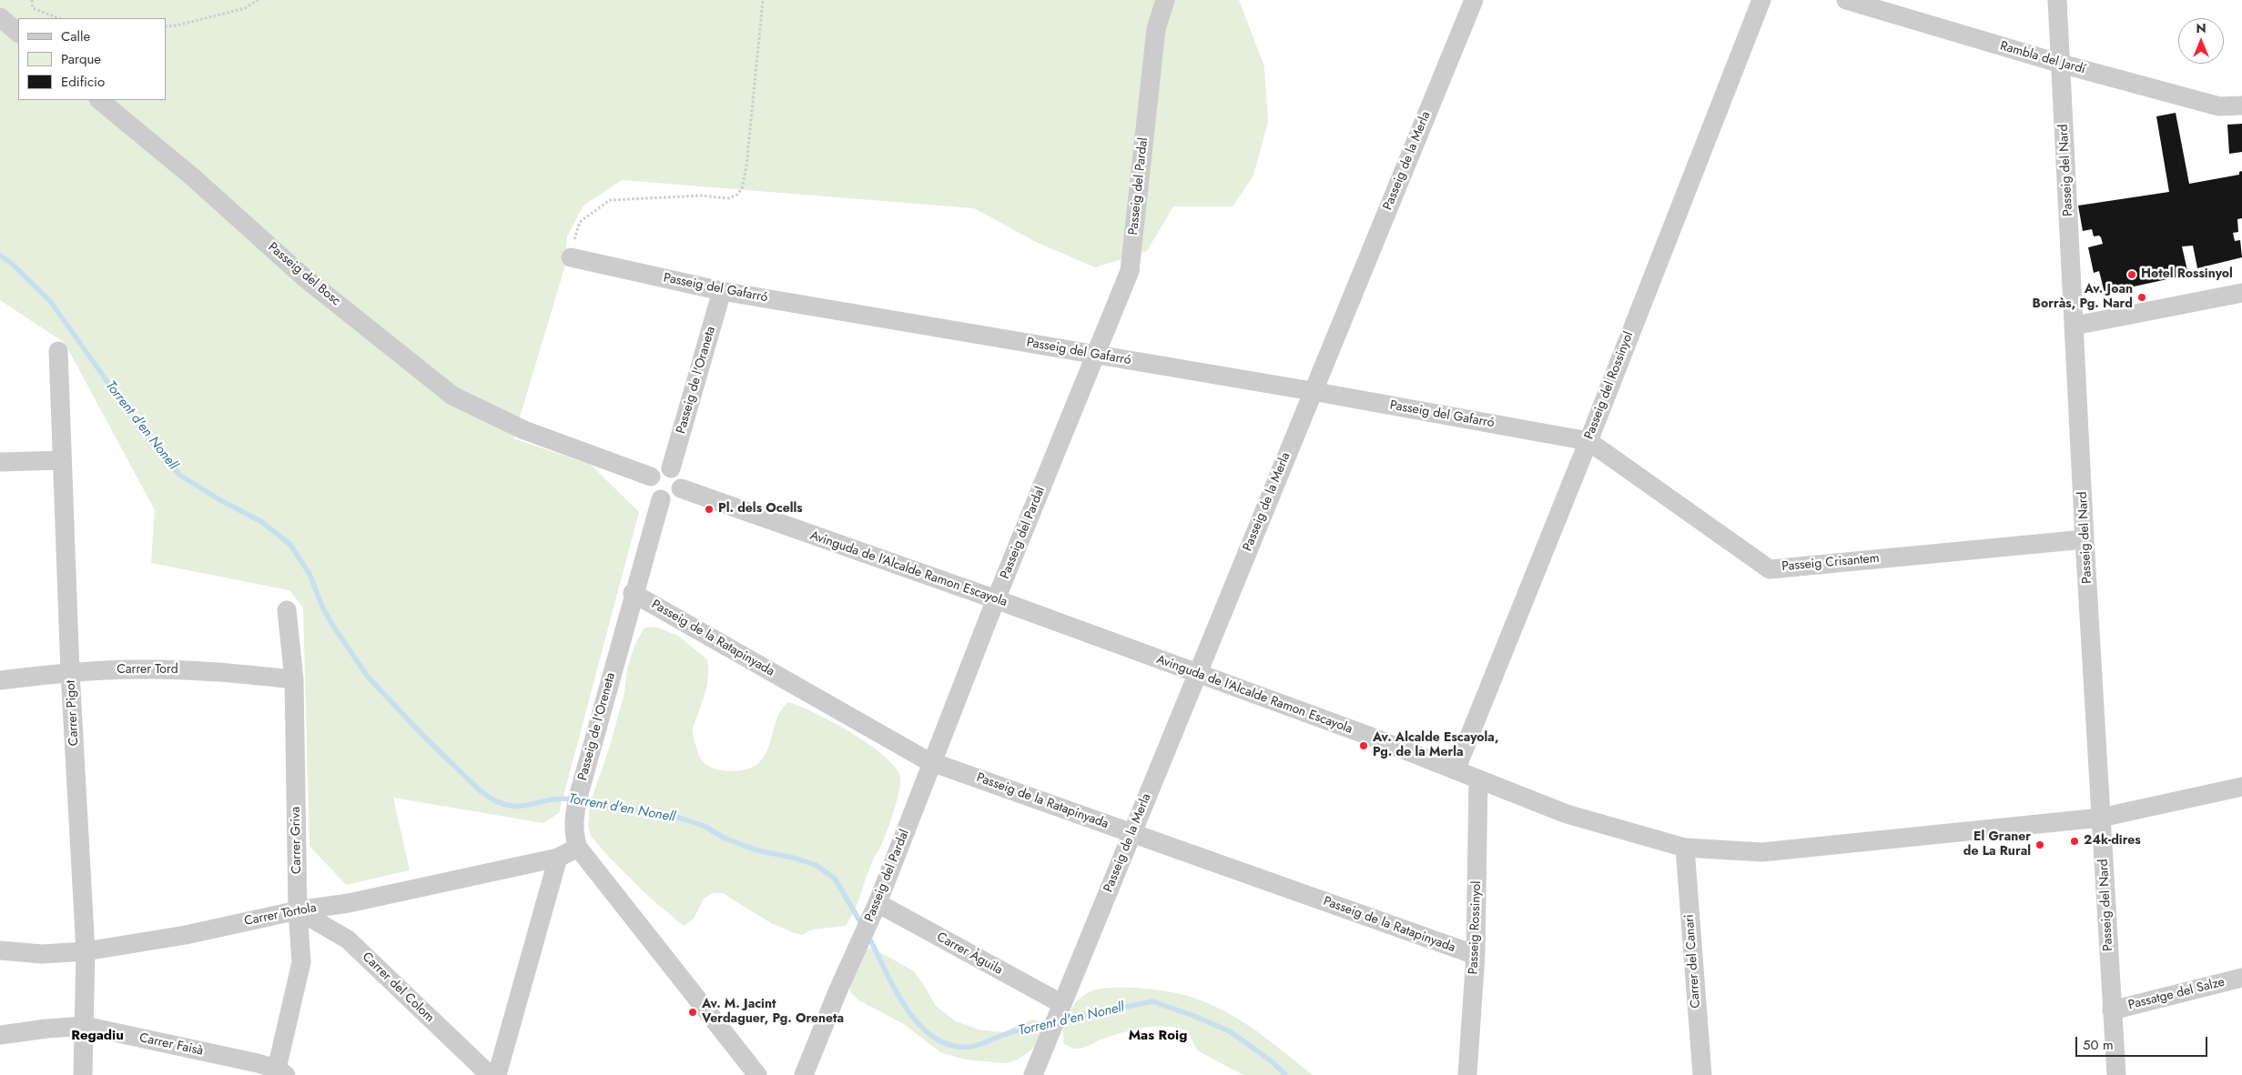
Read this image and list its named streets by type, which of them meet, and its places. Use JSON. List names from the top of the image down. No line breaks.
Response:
{"streets":{"street":["Rambla del Jardí","Passeig de la Merla","Passeig del Nard","Passeig del Pardal","Passeig del Bosc","Passeig del Gafarró","Passeig de l'Oraneta","Passeig del Rossinyol","Passeig Crisantem","Avinguda de l'Alcalde Ramon Escayola","Passeig de la Ratapinyada","Carrer Tord","Carrer Pigot","Passeig de l'Oreneta","Carrer Griva","Carrer Tòrtola","Passeig Rossinyol","Carrer Àguila","Carrer del Canari","Carrer del Colom","Passatge del Salze","Carrer Faisà"]},"crossings":[["Rambla del Jardí","Passeig del Nard"],["Passeig de la Merla","Passeig del Gafarró"],["Passeig de la Merla","Avinguda de l'Alcalde Ramon Escayola"],["Passeig de la Merla","Passeig de la Ratapinyada"],["Passeig de la Merla","Carrer Àguila"],["Passeig del Nard","Passeig Crisantem"],["Passeig del Nard","Avinguda de l'Alcalde Ramon Escayola"],["Passeig del Nard","Passatge del Salze"],["Passeig del Pardal","Passeig del Gafarró"],["Passeig del Pardal","Avinguda de l'Alcalde Ramon Escayola"],["Passeig del Pardal","Passeig de la Ratapinyada"],["Passeig del Pardal","Carrer Àguila"],["Passeig del Bosc","Passeig de l'Oraneta"],["Passeig del Bosc","Avinguda de l'Alcalde Ramon Escayola"],["Passeig del Bosc","Passeig de l'Oreneta"],["Passeig del Gafarró","Passeig de l'Oraneta"],["Passeig del Gafarró","Passeig del Rossinyol"],["Passeig del Gafarró","Passeig Crisantem"],["Passeig de l'Oraneta","Avinguda de l'Alcalde Ramon Escayola"],["Passeig de l'Oraneta","Passeig de l'Oreneta"],["Passeig del Rossinyol","Passeig Crisantem"],["Passeig del Rossinyol","Avinguda de l'Alcalde Ramon Escayola"],["Avinguda de l'Alcalde Ramon Escayola","Passeig de l'Oreneta"],["Avinguda de l'Alcalde Ramon Escayola","Passeig Rossinyol"],["Avinguda de l'Alcalde Ramon Escayola","Carrer del Canari"],["Passeig de la Ratapinyada","Passeig de l'Oreneta"],["Passeig de la Ratapinyada","Passeig Rossinyol"],["Carrer Tord","Carrer Pigot"],["Carrer Tord","Carrer Griva"],["Carrer Pigot","Carrer Tòrtola"],["Carrer Pigot","Carrer Faisà"],["Carrer Griva","Carrer Tòrtola"],["Carrer Griva","Carrer del Colom"],["Carrer Griva","Carrer Faisà"],["Carrer Tòrtola","Carrer del Colom"]],"districts":["Regadiu","Mas Roig"],"water":["Torrent d'en Nonell"],"places":["Hotel Rossinyol","Av. Joan Borràs, Pg. Nard","Pl. dels Ocells","Av. Alcalde Escayola, Pg. de la Merla","24k-dires","El Graner de La Rural","Av. M. Jacint Verdaguer, Pg. Oreneta"],"legend":["Calle","Parque","Edificio"],"scale_bar":"50 m","north":"top"}
